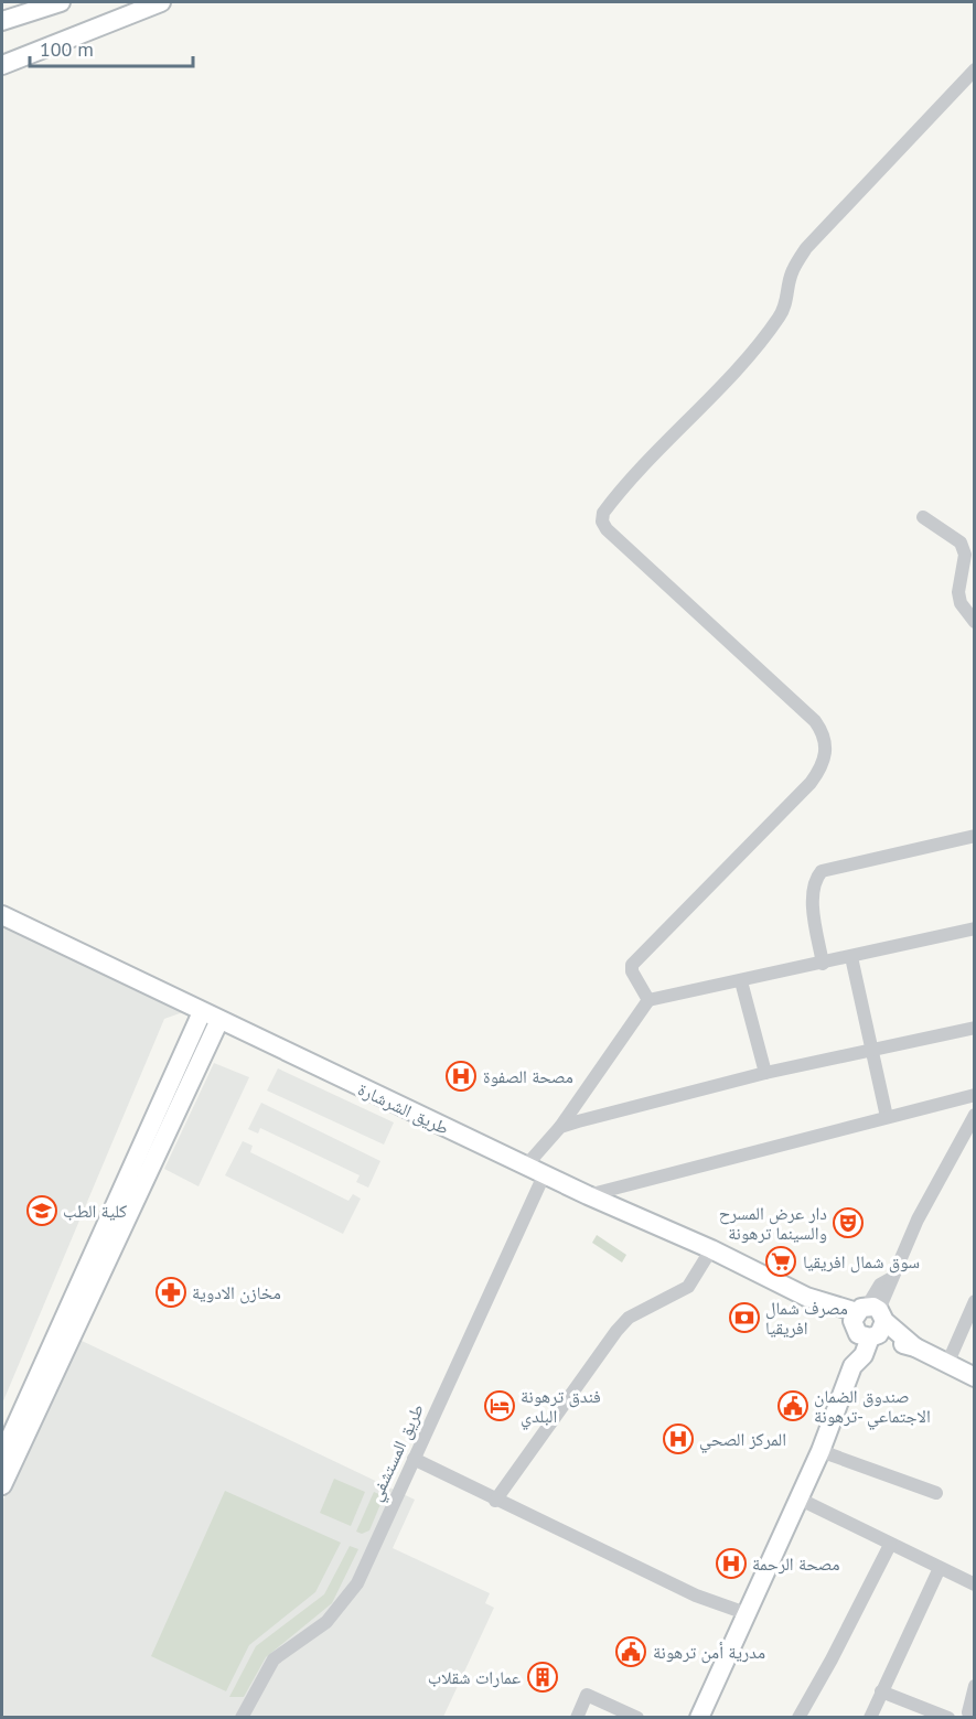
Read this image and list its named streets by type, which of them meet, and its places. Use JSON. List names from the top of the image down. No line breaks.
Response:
{"streets":{"street":["طريق الشرشارة","طريق المستشفي"]},"crossings":[["طريق الشرشارة","طريق المستشفي"]],"places":{"hospital":["مصحة الصفوة","المركز الصحي","مصحة الرحمة"],"school or university":["كلية الطب"],"theatre":["دار عرض المسرح والسينما ترهونة"],"supermarket":["سوق شمال افريقيا"],"pharmacy":["مخازن الادوية"],"bank":["مصرف شمال افريقيا"],"hotel":["فندق ترهونة البلدي"],"public building":["صندوق الضمان الاجتماعي -ترهونة","مدرية أمن ترهونة"],"building":["عمارات شقلاب"]},"scale_bar":"100 m"}
